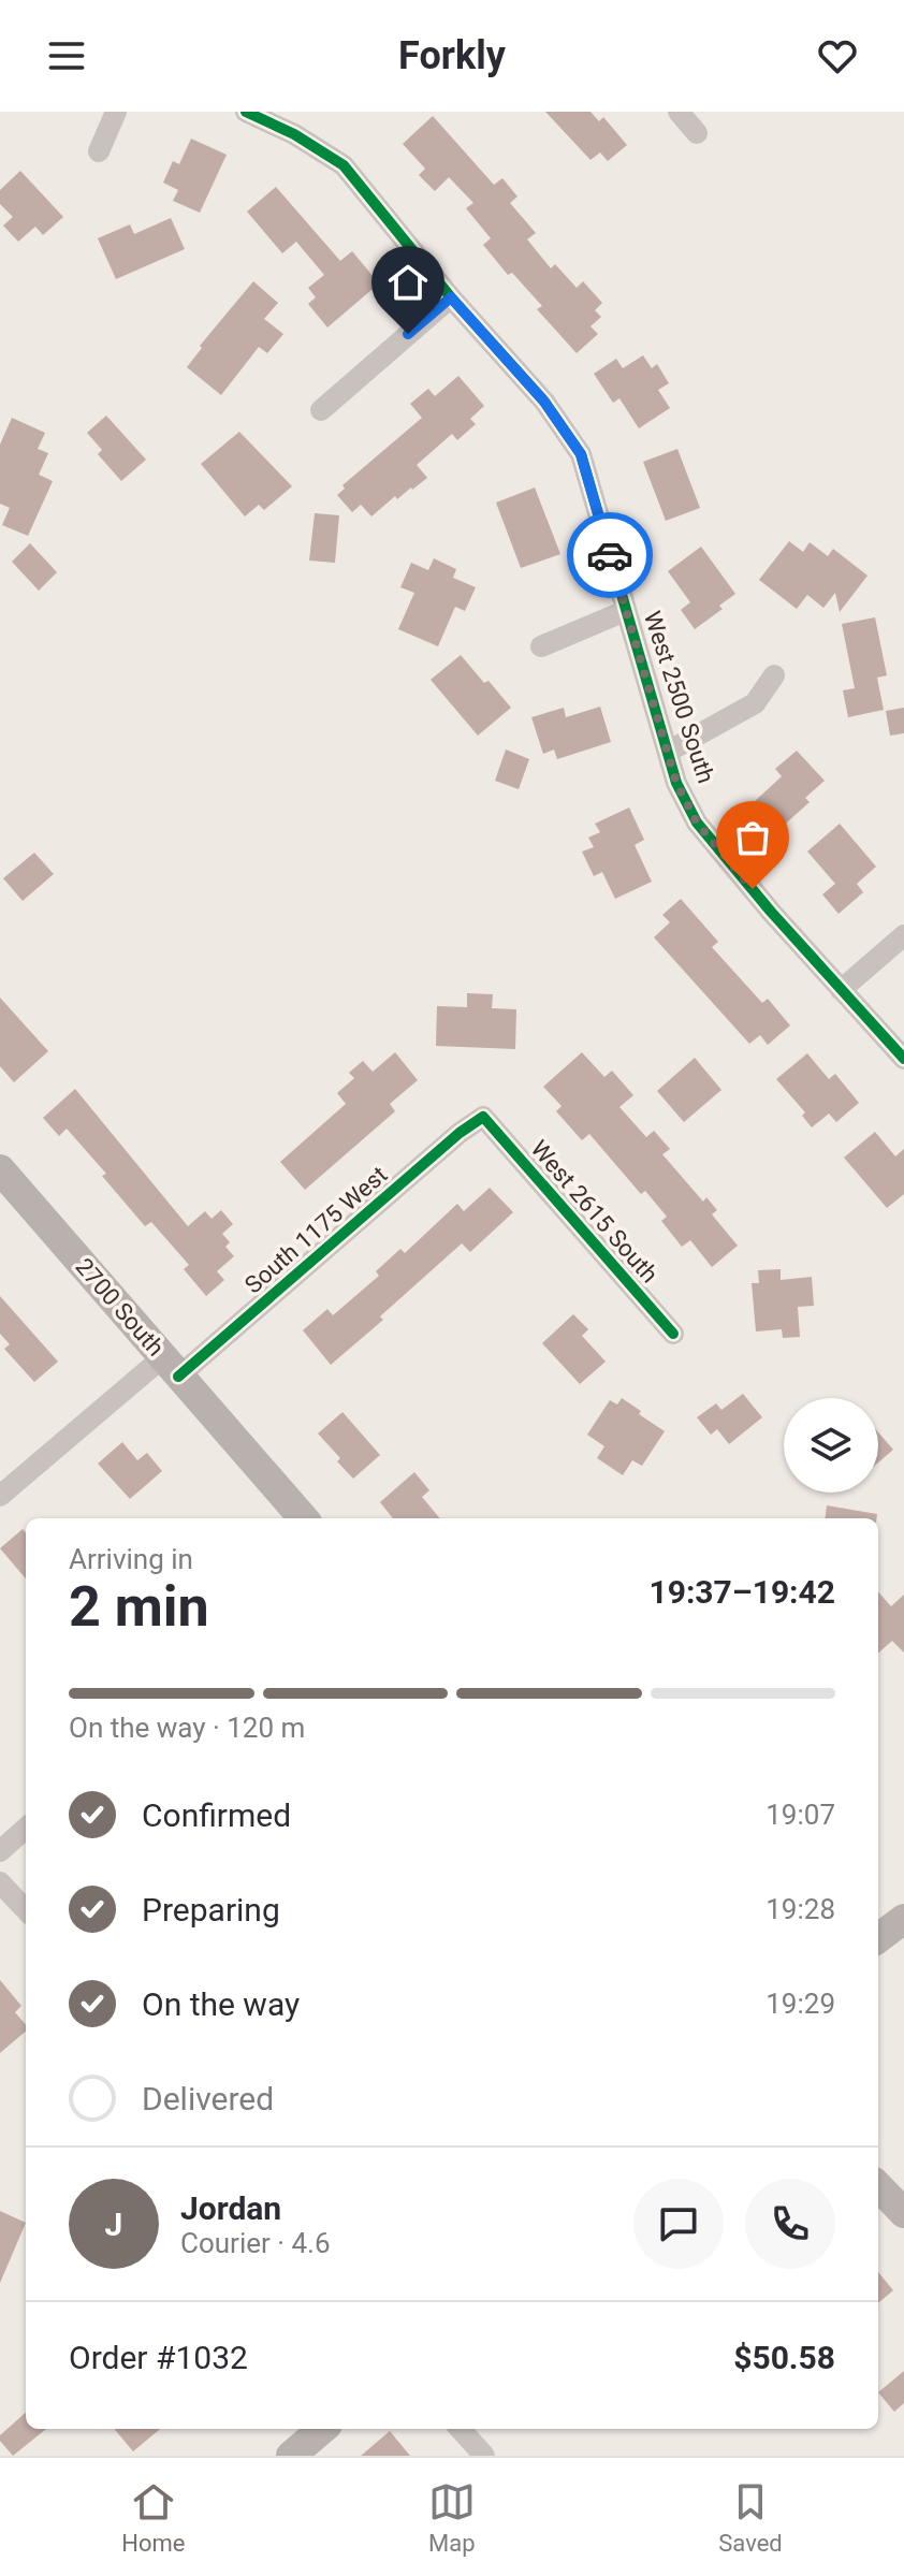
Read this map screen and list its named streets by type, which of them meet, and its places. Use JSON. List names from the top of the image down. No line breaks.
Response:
{"streets":{"main road":["2700 South"],"street":["West 2500 South","West 2615 South","South 1175 West"]},"crossings":[["West 2615 South","South 1175 West"],["South 1175 West","2700 South"]],"page":{"header":"Forkly","heading":["2 min","Arriving in","19:37–19:42"],"panel":["Jordan","Courier · 4.6","Order #1032","$50.58"],"bar":"On the way · 120 m","list":[["Confirmed","19:07"],["Preparing","19:28"],["On the way","19:29"],"Delivered"],"round":"J","tabs":["Home","Map","Saved"]}}
